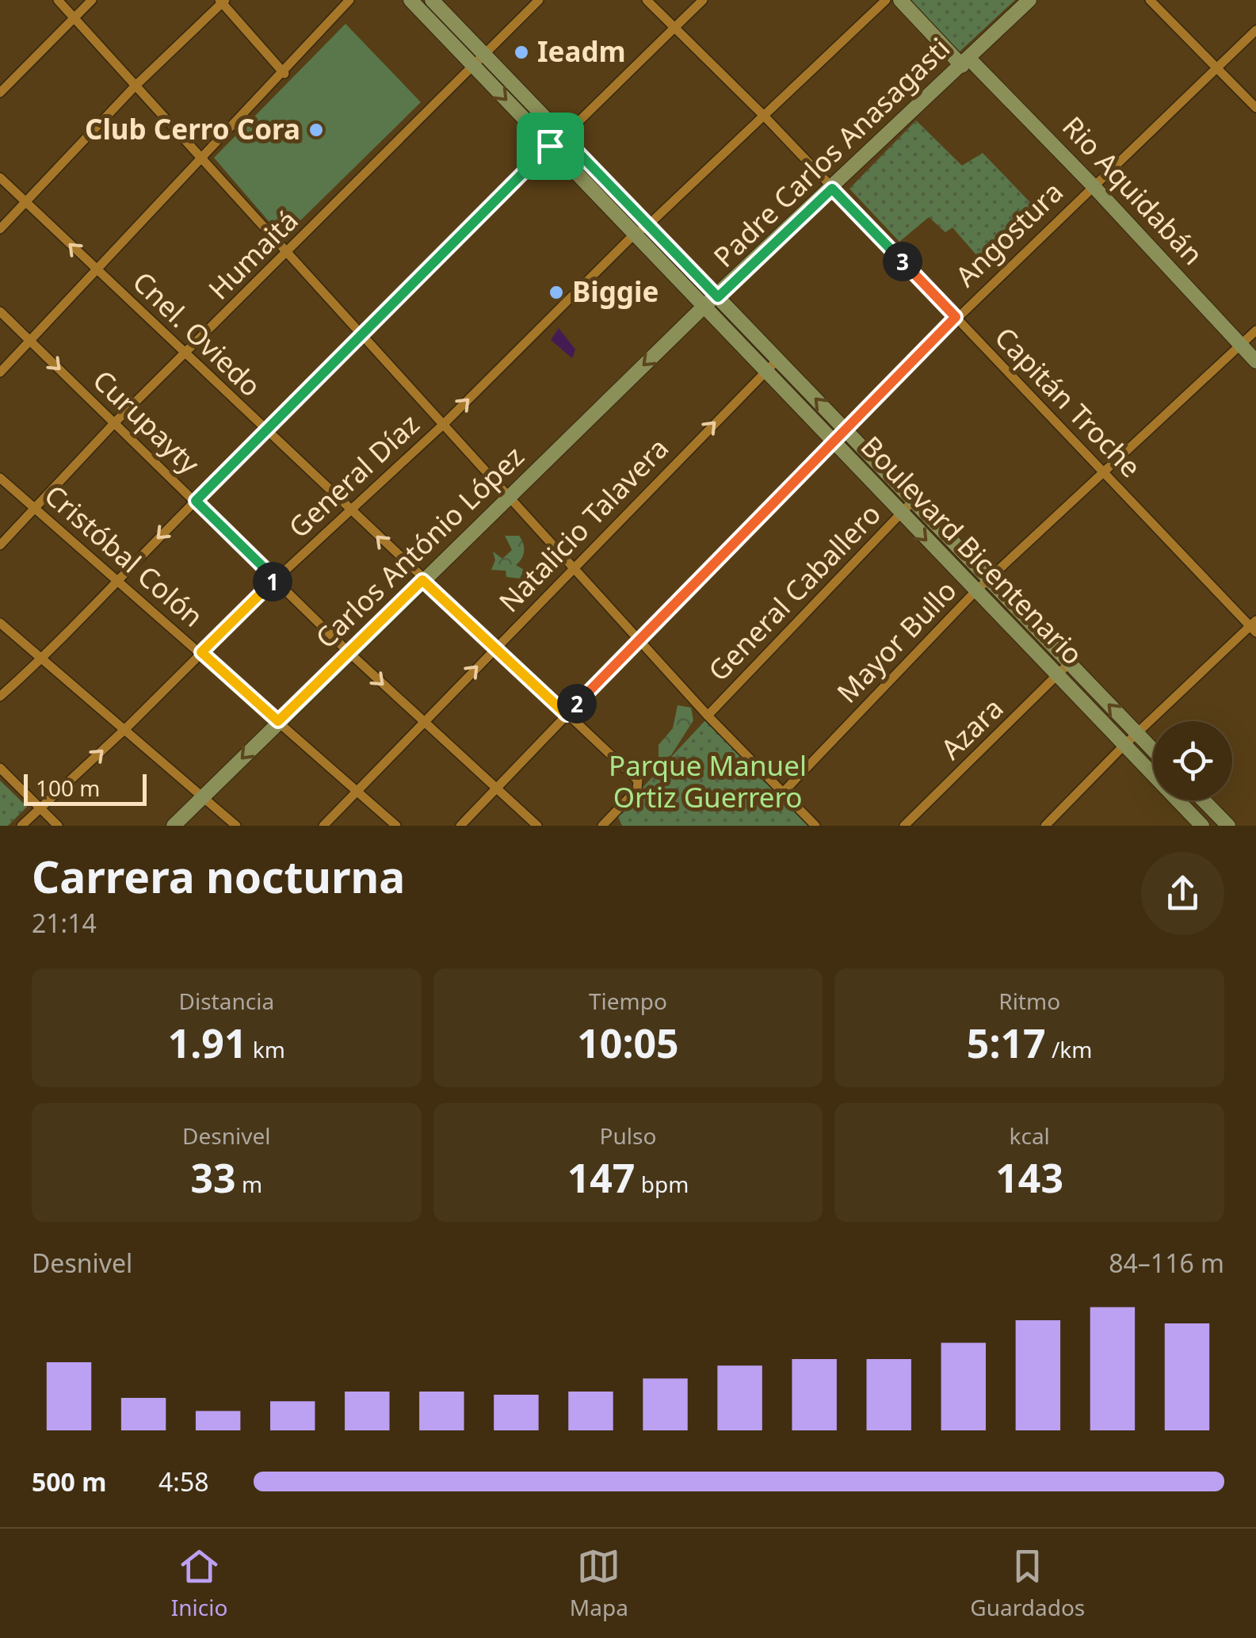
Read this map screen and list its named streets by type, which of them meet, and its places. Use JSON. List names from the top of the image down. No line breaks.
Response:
{"streets":{"main road":["Padre Carlos Anasagasti","Rio Aquidabán","Carlos António López","Boulevard Bicentenario"],"street":["Angostura","Humaitá","Cnel. Oviedo","Capitán Troche","Curupayty","General Díaz","Natalicio Talavera","Cristóbal Colón","General Caballero","Mayor Bullo","Azara"]},"crossings":[["Padre Carlos Anasagasti","Rio Aquidabán"],["Padre Carlos Anasagasti","Capitán Troche"],["Padre Carlos Anasagasti","Carlos António López"],["Padre Carlos Anasagasti","Boulevard Bicentenario"],["Rio Aquidabán","Angostura"],["Rio Aquidabán","Mayor Bullo"],["Angostura","Cnel. Oviedo"],["Angostura","Capitán Troche"],["Angostura","Curupayty"],["Angostura","Boulevard Bicentenario"],["Humaitá","Cnel. Oviedo"],["Humaitá","Curupayty"],["Humaitá","Boulevard Bicentenario"],["Humaitá","Cristóbal Colón"],["Cnel. Oviedo","General Díaz"],["Cnel. Oviedo","Natalicio Talavera"],["Cnel. Oviedo","Carlos António López"],["Capitán Troche","General Díaz"],["Capitán Troche","Mayor Bullo"],["Curupayty","General Díaz"],["Curupayty","Natalicio Talavera"],["Curupayty","Carlos António López"],["General Díaz","Boulevard Bicentenario"],["General Díaz","Cristóbal Colón"],["Natalicio Talavera","Boulevard Bicentenario"],["Natalicio Talavera","Cristóbal Colón"],["Carlos António López","Boulevard Bicentenario"],["Carlos António López","Cristóbal Colón"],["Boulevard Bicentenario","General Caballero"],["Boulevard Bicentenario","Mayor Bullo"],["Boulevard Bicentenario","Azara"]],"one_way":["Natalicio Talavera","Carlos António López"],"parks":["Parque Manuel Ortiz Guerrero"],"places":["Ieadm","Club Cerro Cora","Biggie"],"scale_bar":"100 m","page":{"pins":["3","1","2"],"scale":"100 m","heading":["Carrera nocturna","21:14"],"stats":[["Distancia","1.91 km"],["Tiempo","10:05"],["Ritmo","5:17 /km"],["Desnivel","33 m"],["Pulso","147 bpm"],["kcal","143"]],"chart":["Desnivel","84–116 m"],"list":[{"name":"500 m","note":"4:58"}],"tabs":["Inicio","Mapa","Guardados"]}}
